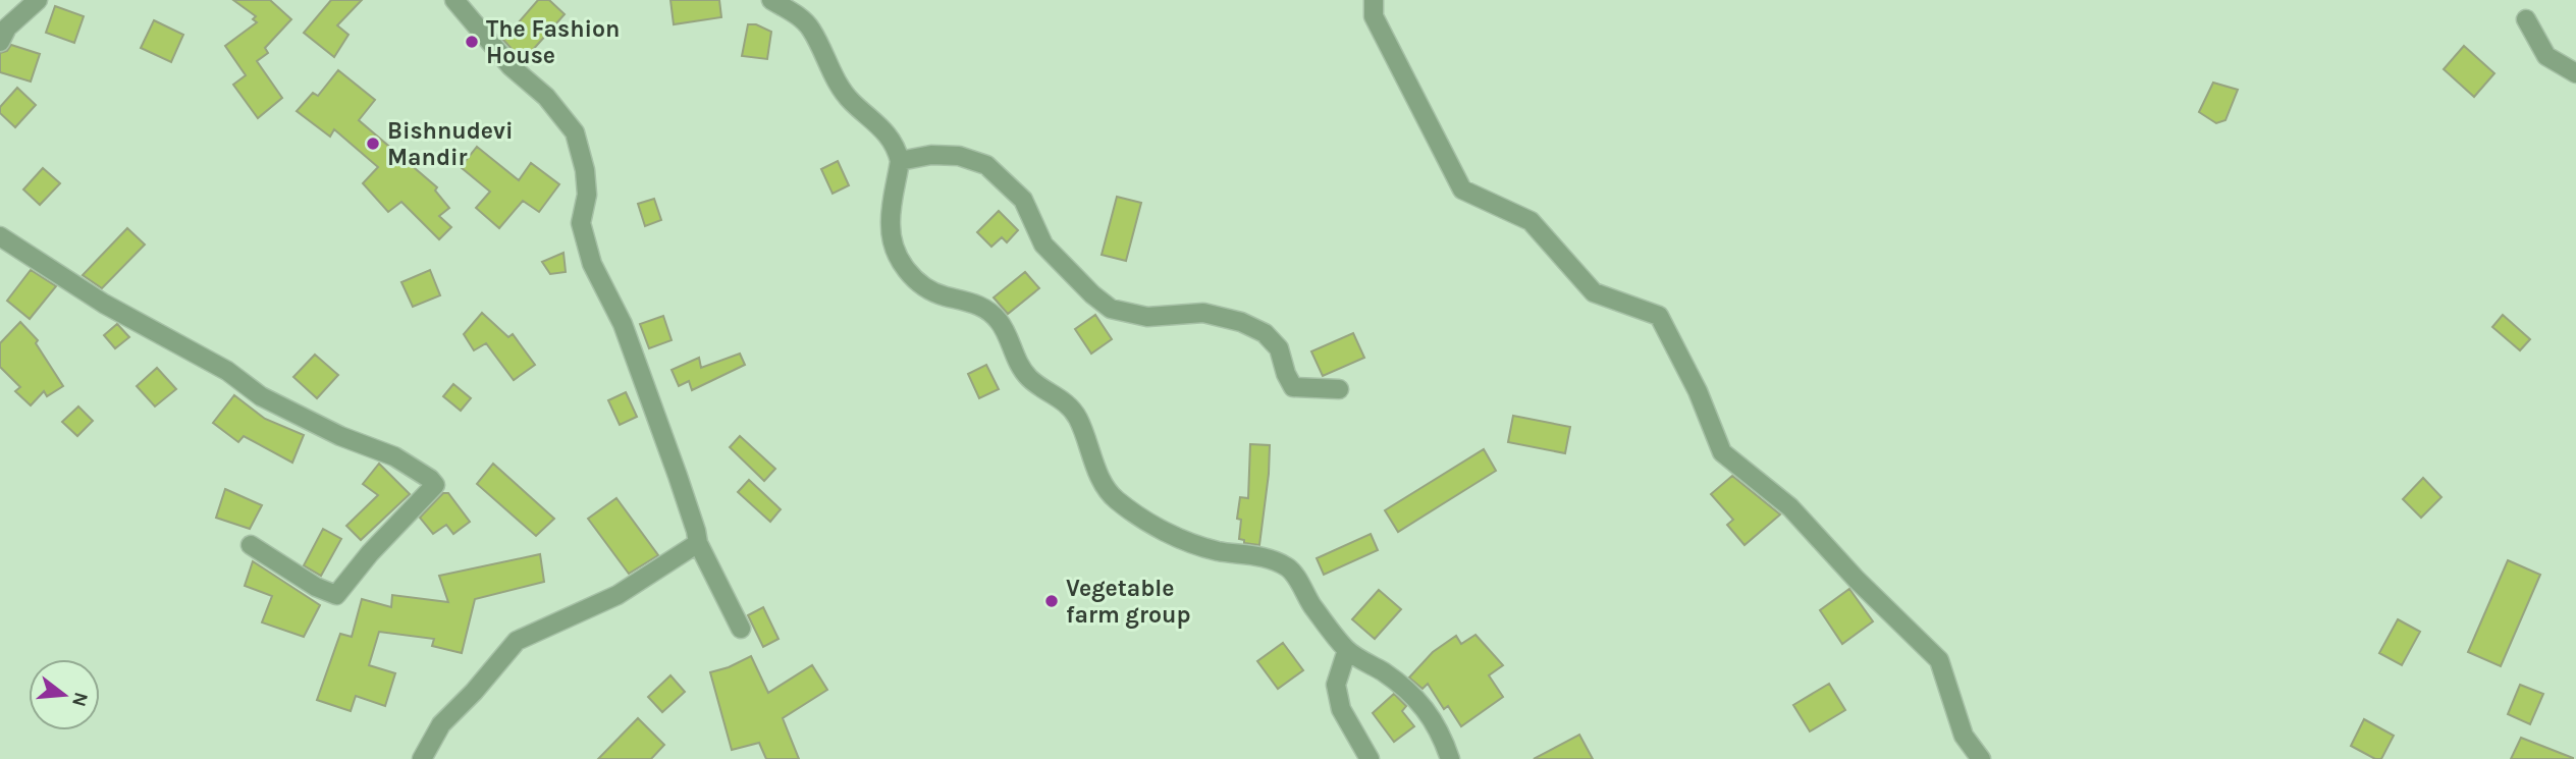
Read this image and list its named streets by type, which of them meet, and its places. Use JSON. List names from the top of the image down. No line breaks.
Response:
{"places":["The Fashion House","Bishnudevi Mandir","Vegetable farm group"],"north":"right"}
